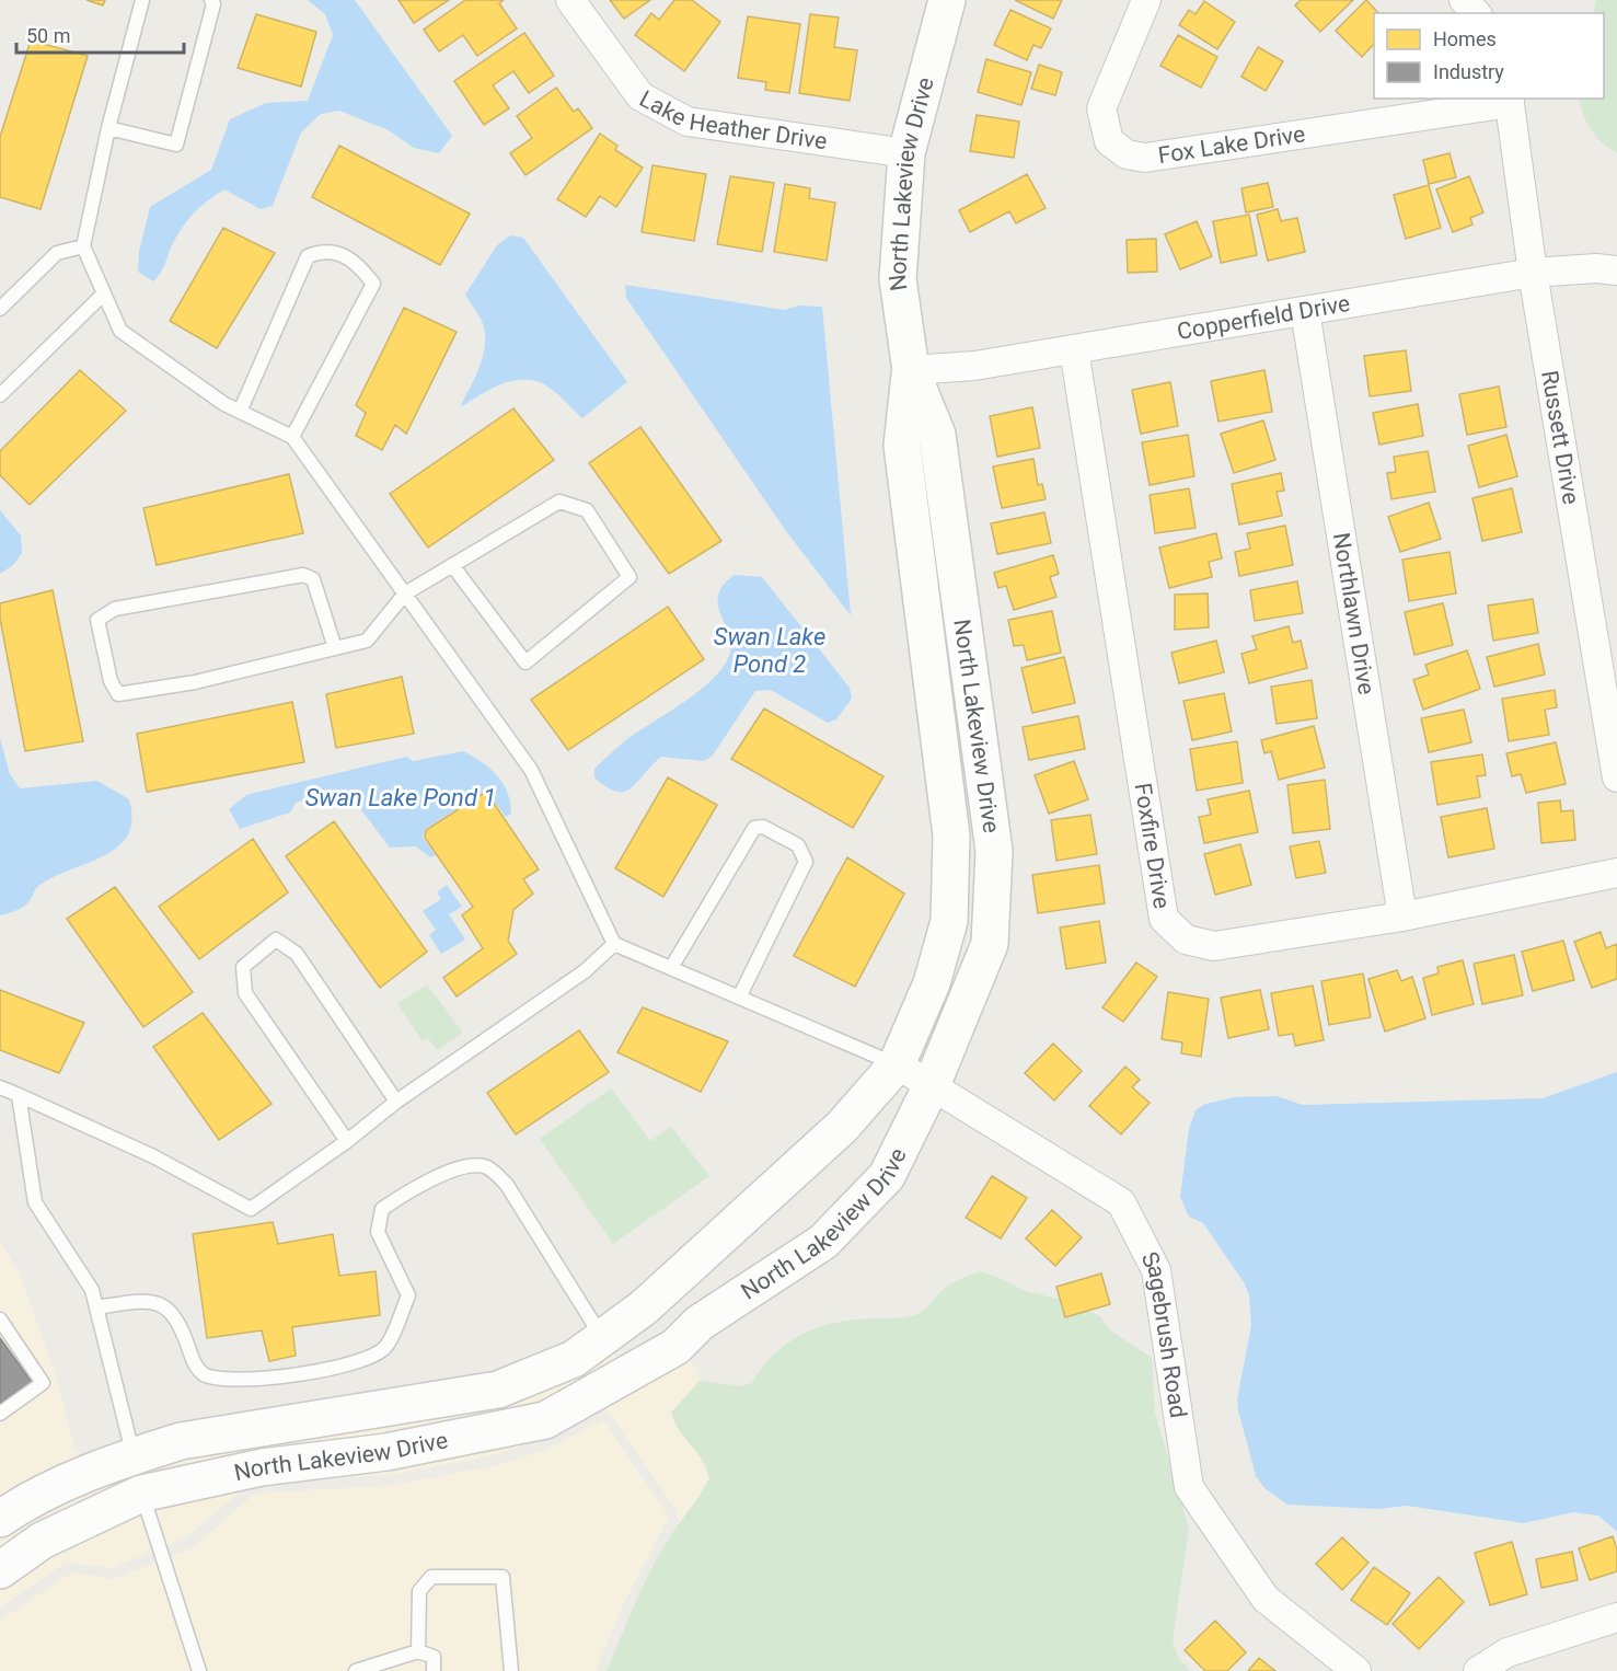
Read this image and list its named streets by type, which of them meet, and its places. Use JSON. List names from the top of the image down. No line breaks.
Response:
{"streets":{"street":["Lake Heather Drive","Fox Lake Drive","North Lakeview Drive","Copperfield Drive","Russett Drive","Northlawn Drive","Foxfire Drive","Sagebrush Road"]},"crossings":[["Lake Heather Drive","North Lakeview Drive"],["Fox Lake Drive","Russett Drive"],["North Lakeview Drive","Copperfield Drive"],["North Lakeview Drive","Sagebrush Road"],["Copperfield Drive","Russett Drive"],["Copperfield Drive","Northlawn Drive"],["Copperfield Drive","Foxfire Drive"],["Northlawn Drive","Foxfire Drive"]],"water":["Swan Lake Pond 2","Swan Lake Pond 1"],"legend":["Homes","Industry"],"scale_bar":"50 m"}
